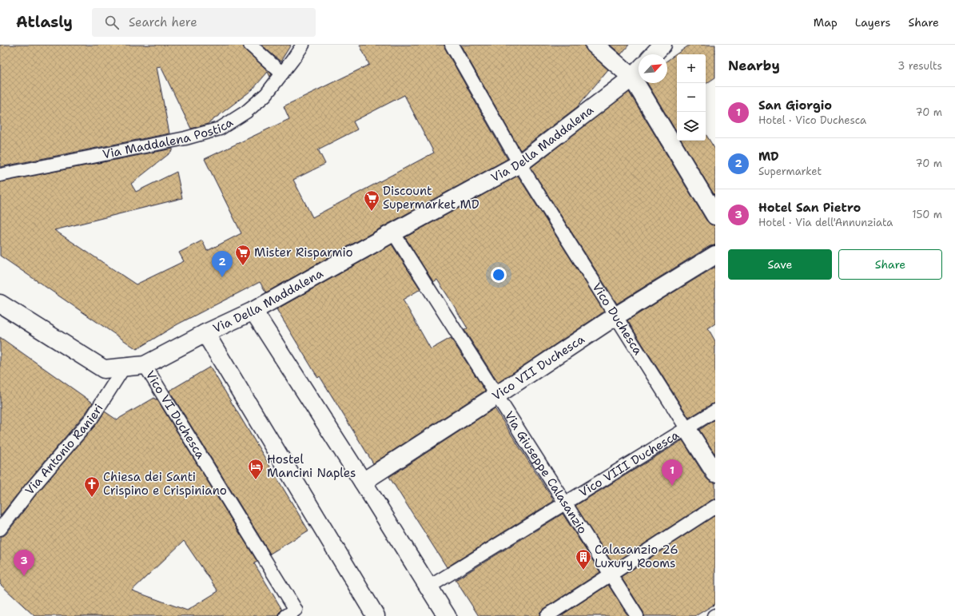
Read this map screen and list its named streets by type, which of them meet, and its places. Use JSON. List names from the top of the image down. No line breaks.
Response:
{"streets":{"street":["Via Della Maddalena","Vico Duchesca","Vico VII Duchesca"],"lane":["Via Maddalena Postica","Vico VI Duchesca","Via Antonio Ranieri","Vico VIII Duchesca","Via Giuseppe Calasanzio"]},"crossings":[["Via Della Maddalena","Vico Duchesca"],["Via Della Maddalena","Vico VI Duchesca"],["Via Della Maddalena","Via Antonio Ranieri"],["Via Della Maddalena","Via Giuseppe Calasanzio"],["Vico Duchesca","Vico VII Duchesca"],["Vico Duchesca","Vico VIII Duchesca"],["Vico VII Duchesca","Via Giuseppe Calasanzio"],["Vico VIII Duchesca","Via Giuseppe Calasanzio"]],"places":{"supermarket":["Discount Supermarket MD","Mister Risparmio"],"hotel":["Hostel Mancini Naples"],"church":["Chiesa dei Santi Crispino e Crispiniano"],"building":["Calasanzio 26 Luxury Rooms"]},"north":"top right","page":{"header":"Atlasly","search":"Search here","nav":["Map","Layers","Share"],"heading":["Nearby","3 results"],"map_buttons":["+","−"],"list":[{"mark":"1","name":"San Giorgio","note":"Hotel · Vico Duchesca","value":"70 m"},{"mark":"2","name":"MD","note":"Supermarket","value":"70 m"},{"mark":"3","name":"Hotel San Pietro","note":"Hotel · Via dell'Annunziata","value":"150 m"}],"buttons":["Save","Share"],"pins":["2","1","3"]}}
